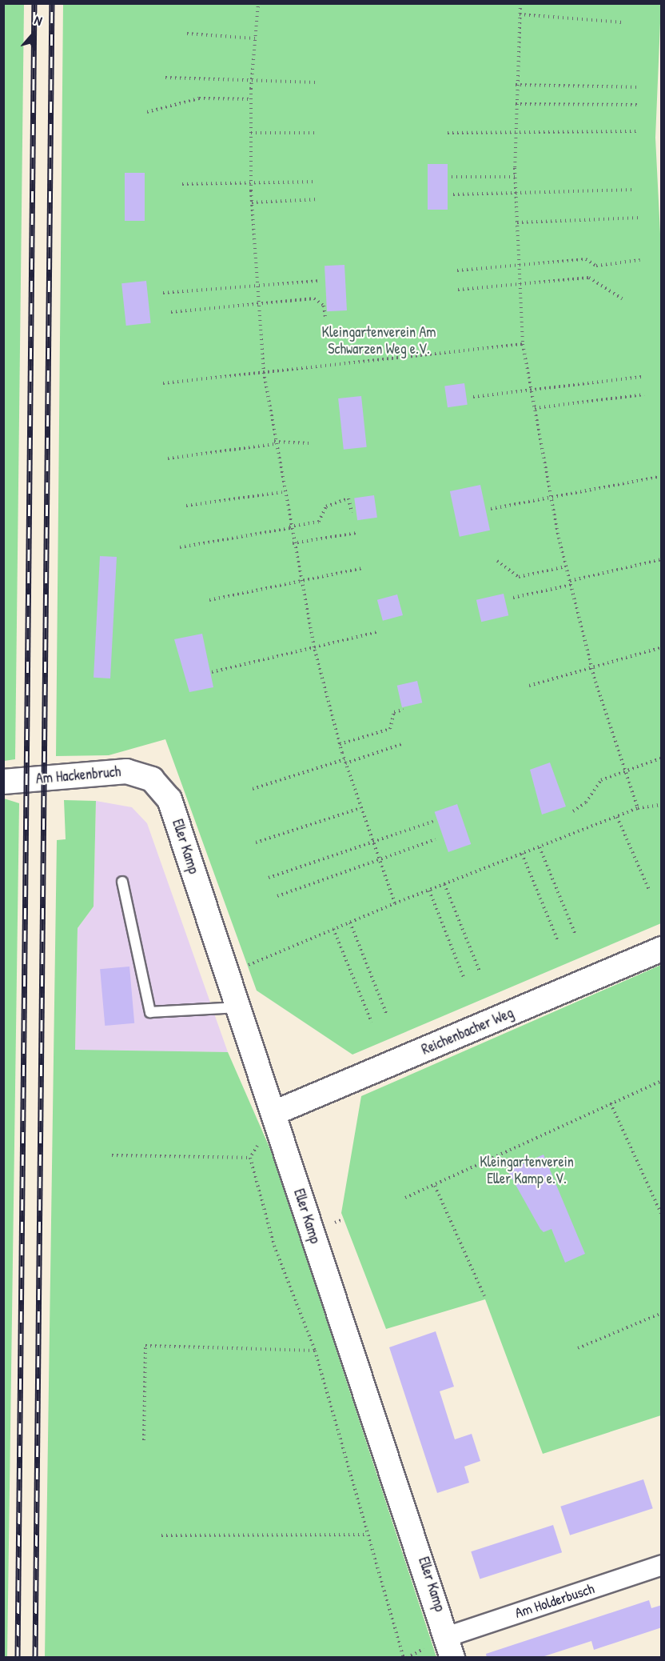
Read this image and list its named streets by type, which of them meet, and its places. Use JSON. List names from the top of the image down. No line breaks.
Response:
{"streets":{"street":["Am Hackenbruch","Eller Kamp","Reichenbacher Weg","Am Holderbusch"]},"crossings":[["Am Hackenbruch","Eller Kamp"],["Eller Kamp","Reichenbacher Weg"],["Eller Kamp","Am Holderbusch"]],"parks":["Kleingartenverein Am Schwarzen Weg e.V.","Kleingartenverein Eller Kamp e.V."],"north":"top"}
